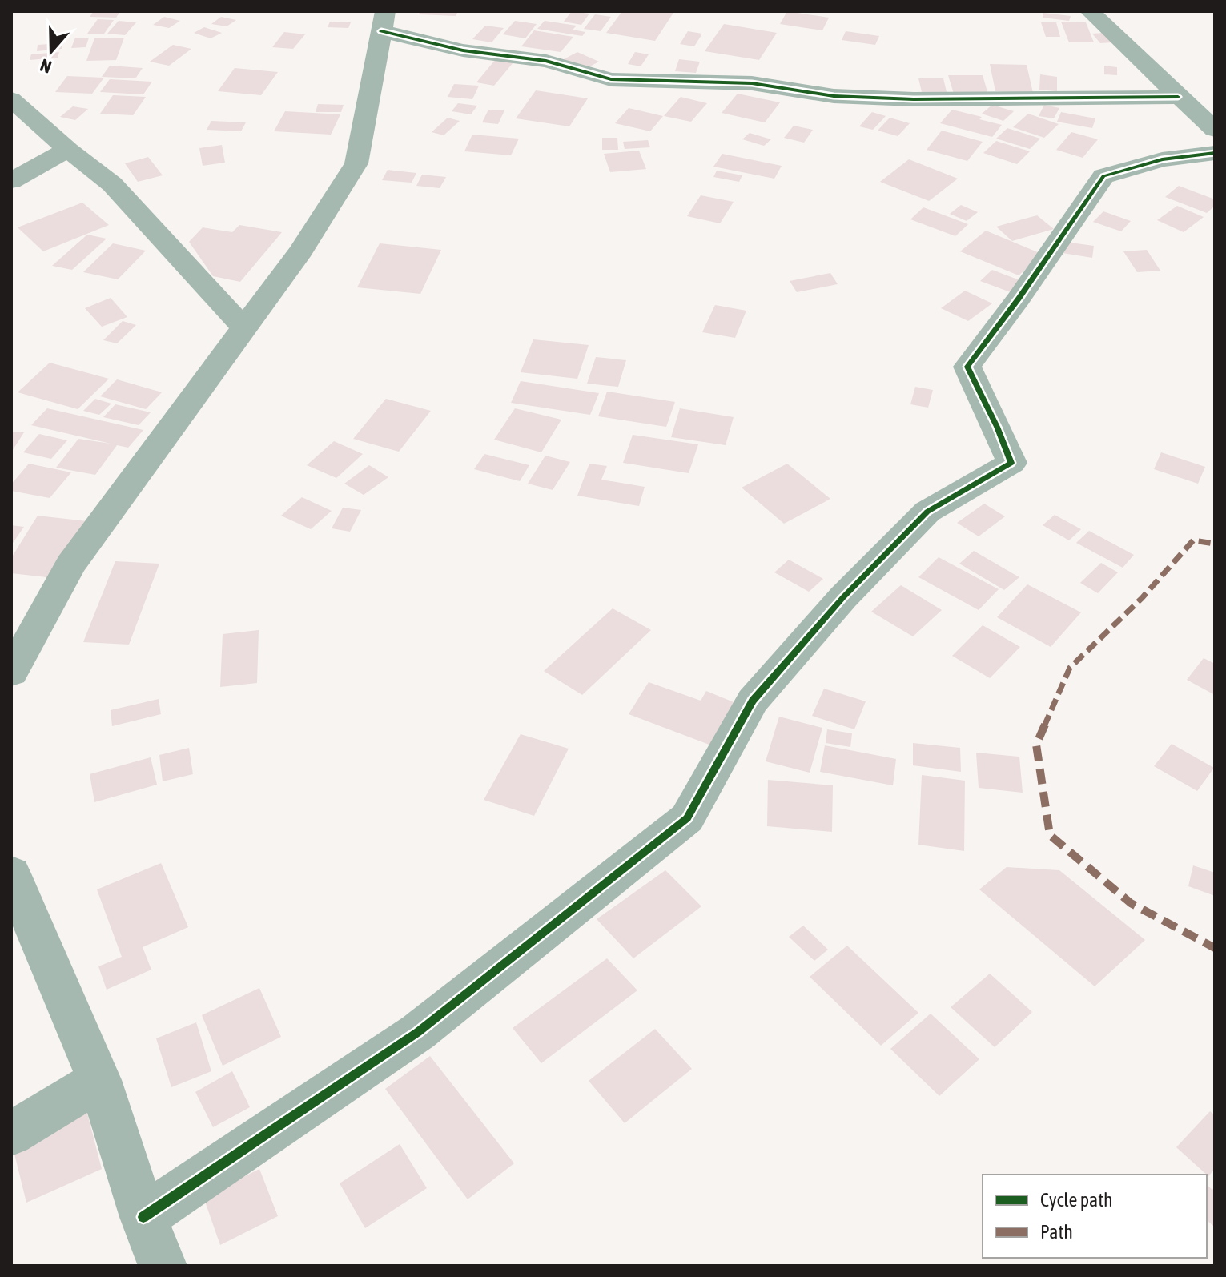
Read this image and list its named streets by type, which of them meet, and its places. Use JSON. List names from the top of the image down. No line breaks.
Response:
{"legend":["Cycle path","Path"],"north":"bottom"}
